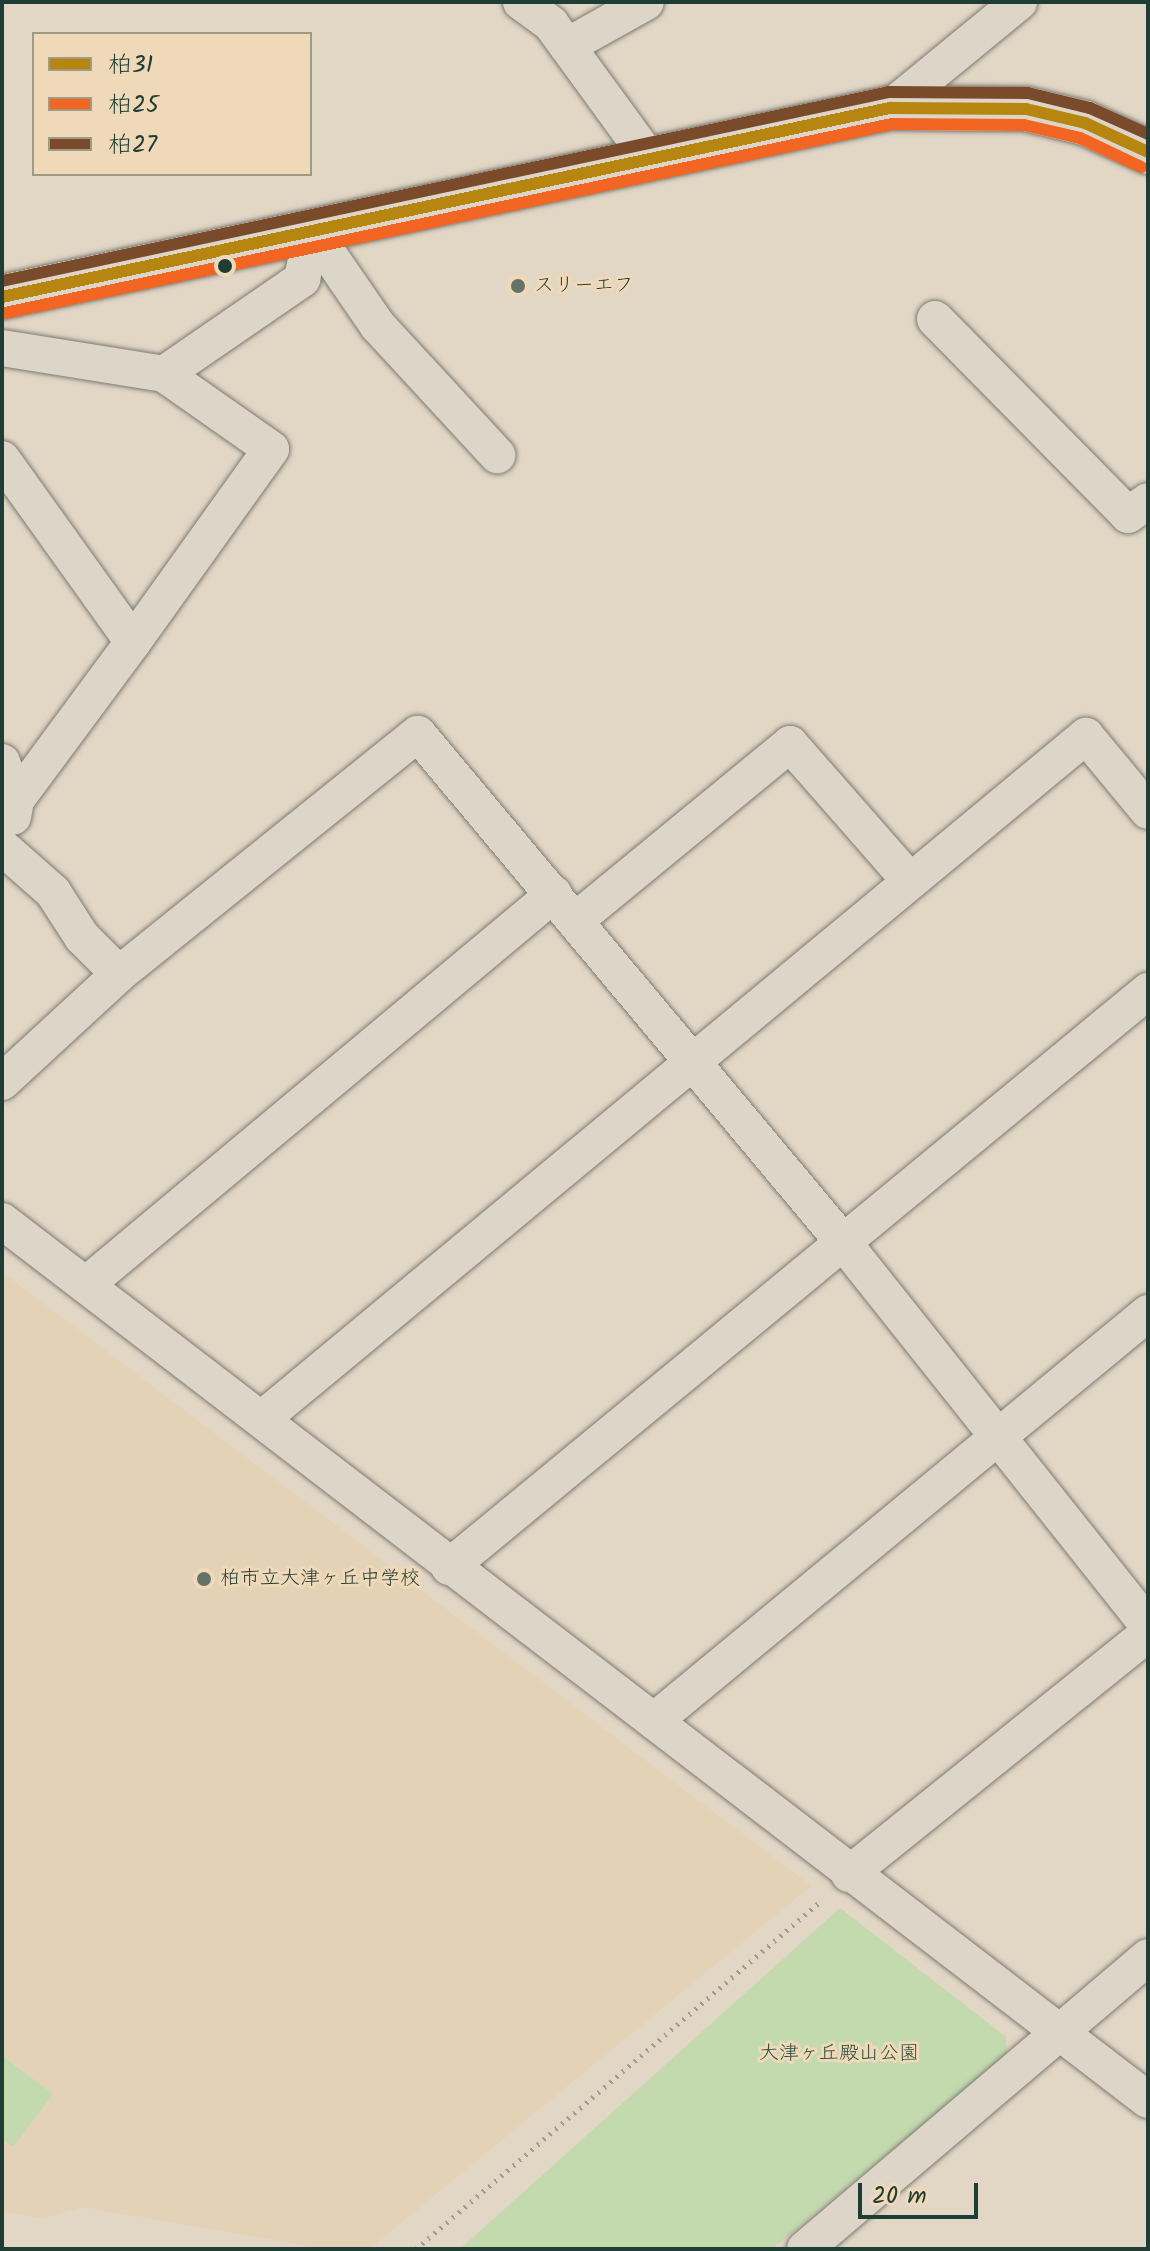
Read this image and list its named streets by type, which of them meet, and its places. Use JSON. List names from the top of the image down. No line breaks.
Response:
{"parks":["大津ヶ丘殿山公園"],"places":["スリーエフ","柏市立大津ヶ丘中学校"],"lines":["transit line 柏27","transit line 柏31","transit line 柏25"],"legend":["柏31","柏25","柏27"],"scale_bar":"20 m"}
